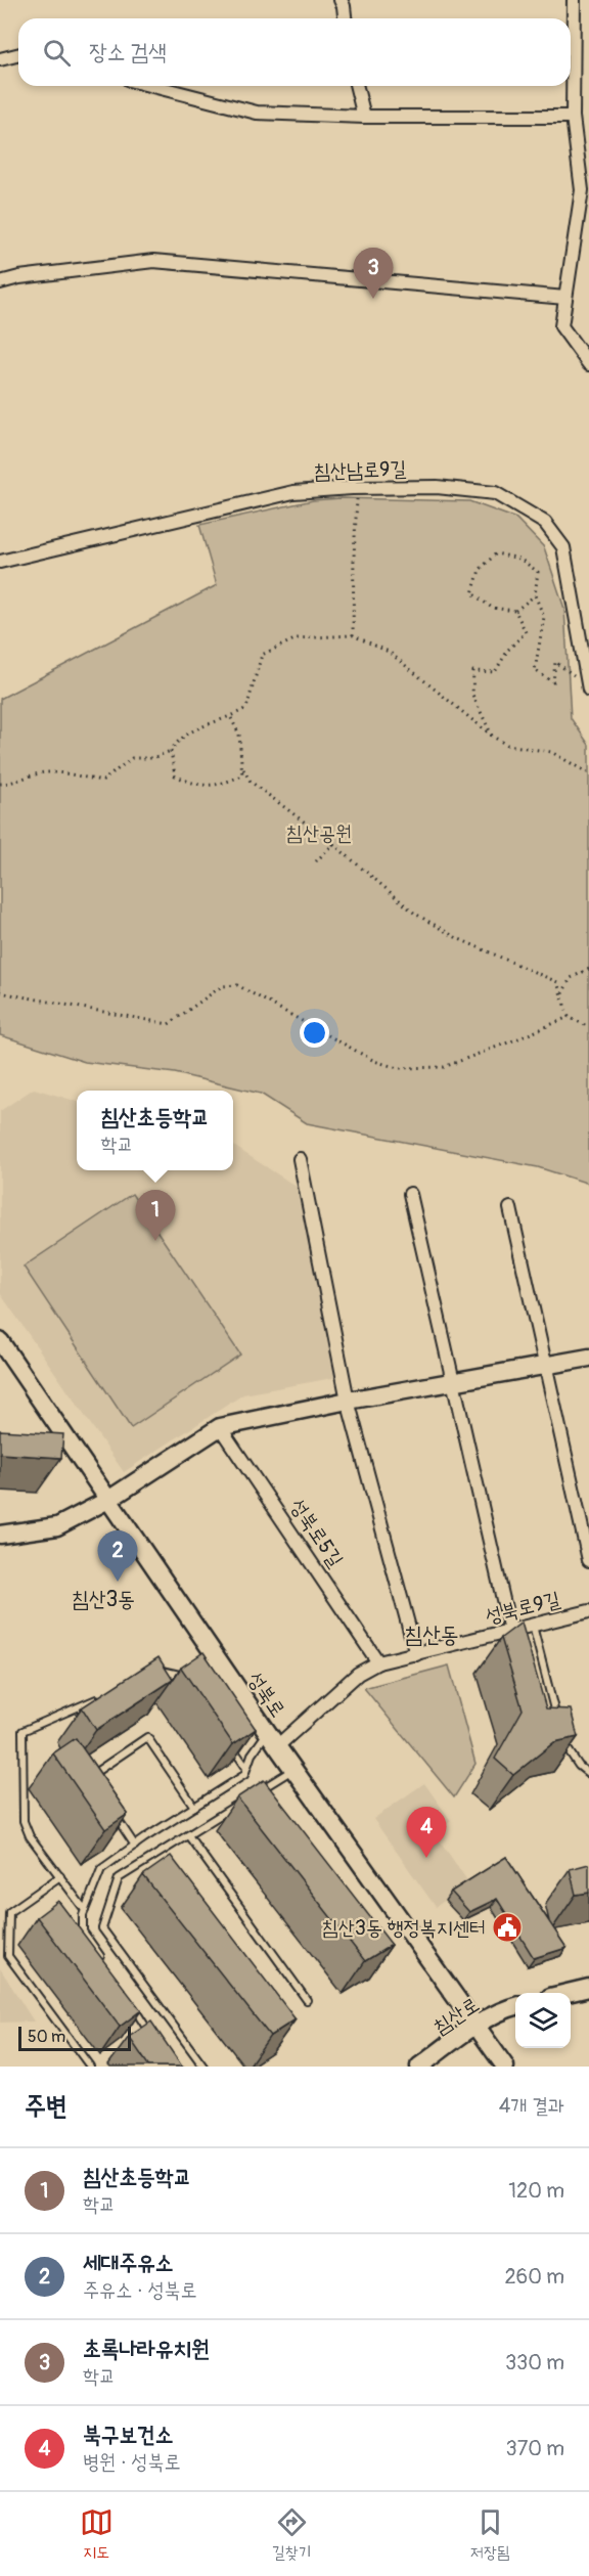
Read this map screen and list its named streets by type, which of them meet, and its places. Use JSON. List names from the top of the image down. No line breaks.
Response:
{"streets":{"main road":["성북로","침산로"],"street":["침산남로9길","성북로5길","성북로9길"]},"crossings":[["성북로5길","성북로9길"],["성북로9길","성북로"],["성북로","침산로"]],"districts":["침산3동","침산동"],"parks":["침산공원"],"places":{"public building":["침산3동 행정복지센터"]},"scale_bar":"50 m","page":{"search":"장소 검색","pins":["3","1","2","4"],"popup":["침산초등학교","학교"],"scale":"50 m","heading":["주변","4개 결과"],"list":[{"mark":"1","name":"침산초등학교","note":"학교","value":"120 m"},{"mark":"2","name":"세대주유소","note":"주유소 · 성북로","value":"260 m"},{"mark":"3","name":"초록나라유치원","note":"학교","value":"330 m"},{"mark":"4","name":"북구보건소","note":"병원 · 성북로","value":"370 m"}],"nav":["지도","길찾기","저장됨"]}}
